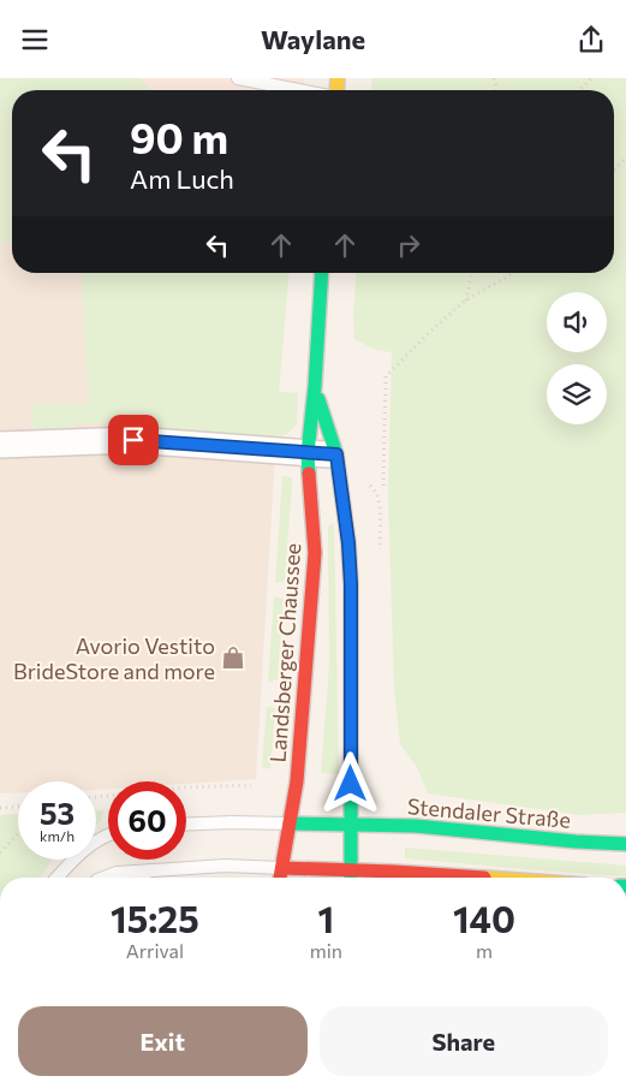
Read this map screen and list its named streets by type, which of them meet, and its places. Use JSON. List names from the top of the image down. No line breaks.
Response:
{"streets":{"main road":["Landsberger Chaussee","Stendaler Straße"]},"crossings":[["Landsberger Chaussee","Stendaler Straße"]],"places":{"shop":["Avorio Vestito BrideStore and more"]},"page":{"header":"Waylane","turn":["90 m","Am Luch"],"speed":"53 km/h","limit":"60","eta":["15:25","Arrival","1","min","140","m"],"buttons":["Exit","Share"]}}
